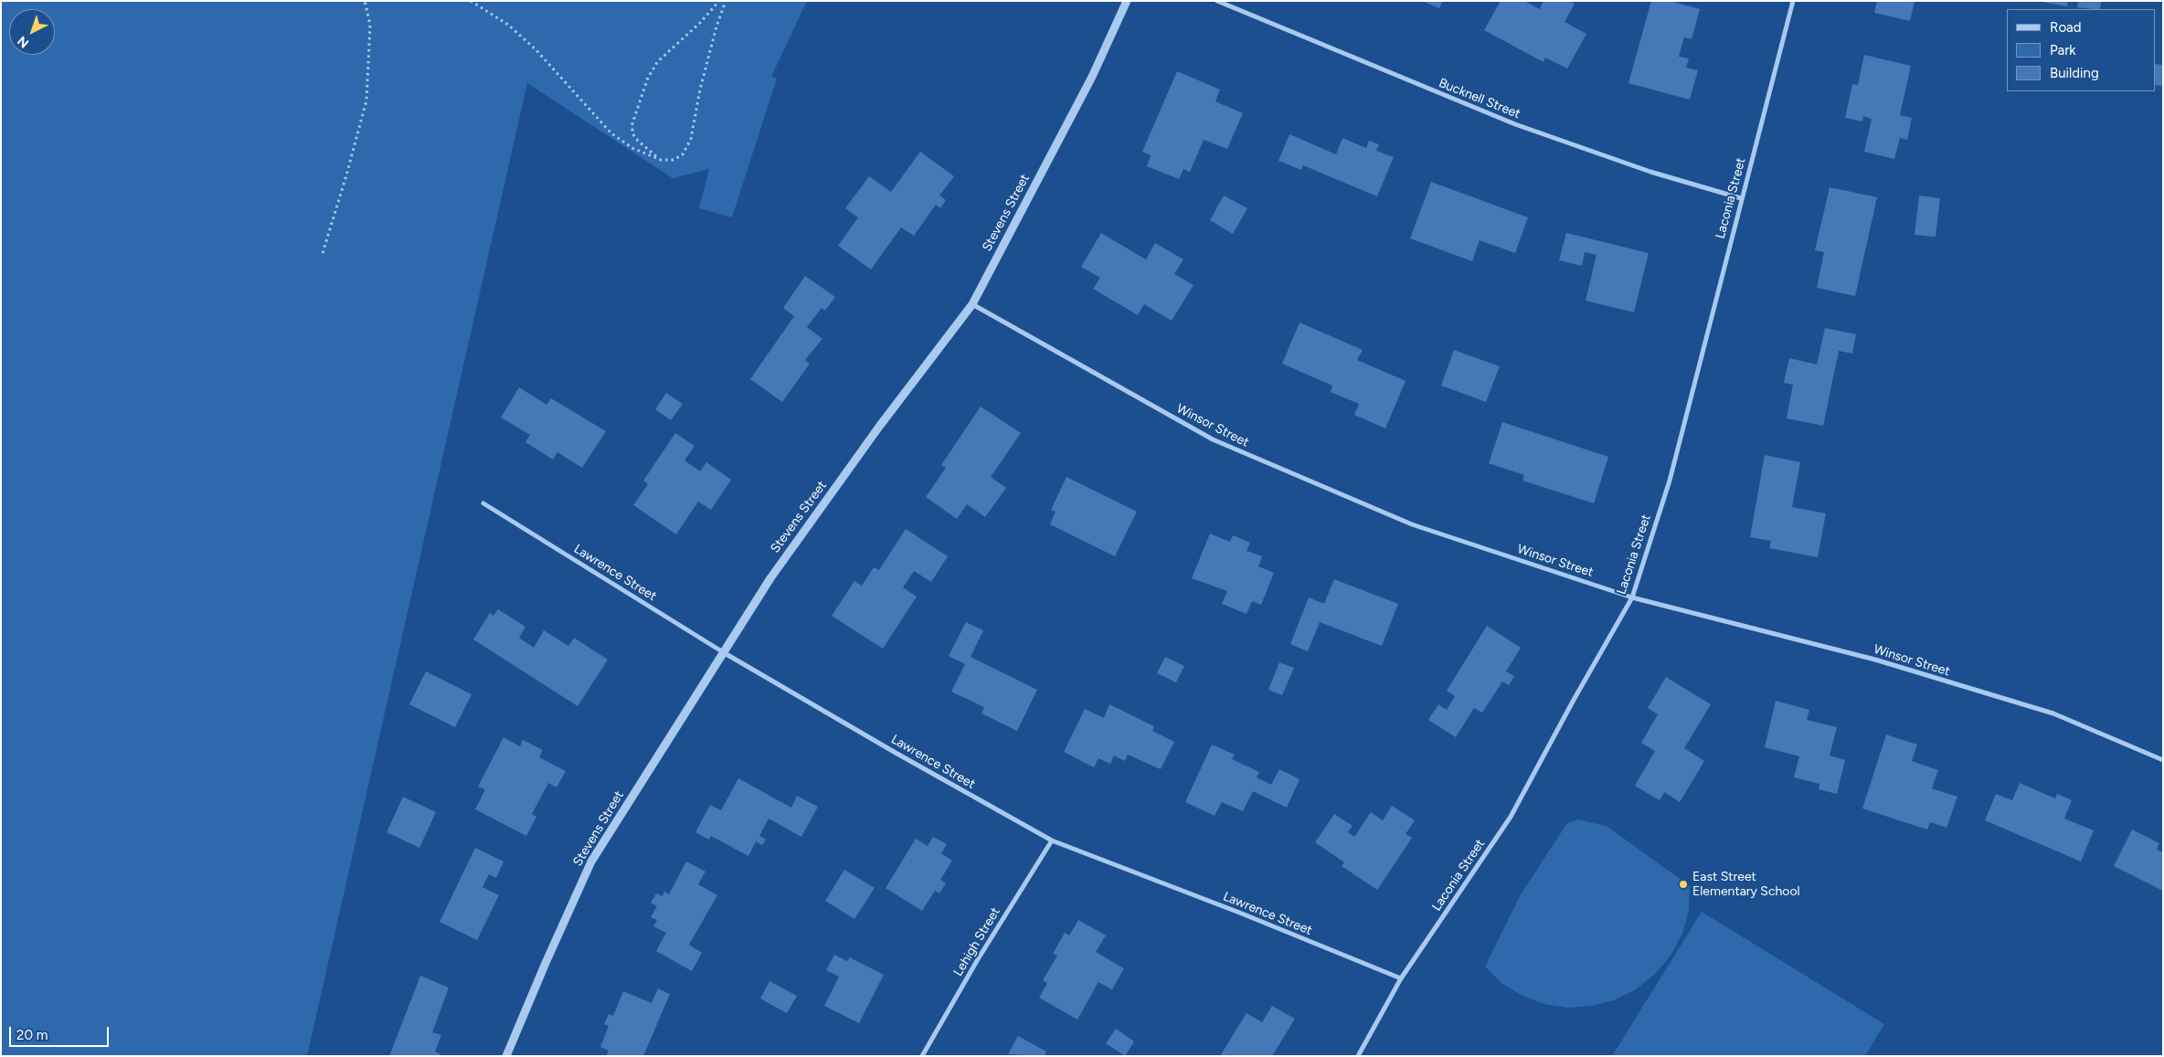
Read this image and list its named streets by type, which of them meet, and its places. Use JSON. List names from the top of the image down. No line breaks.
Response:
{"streets":{"street":["Bucknell Street","Laconia Street","Stevens Street","Winsor Street","Lawrence Street","Lehigh Street"]},"crossings":[["Bucknell Street","Laconia Street"],["Laconia Street","Winsor Street"],["Laconia Street","Lawrence Street"],["Stevens Street","Winsor Street"],["Stevens Street","Lawrence Street"],["Lawrence Street","Lehigh Street"]],"places":["East Street Elementary School"],"legend":["Road","Park","Building"],"scale_bar":"20 m","north":"bottom left"}
